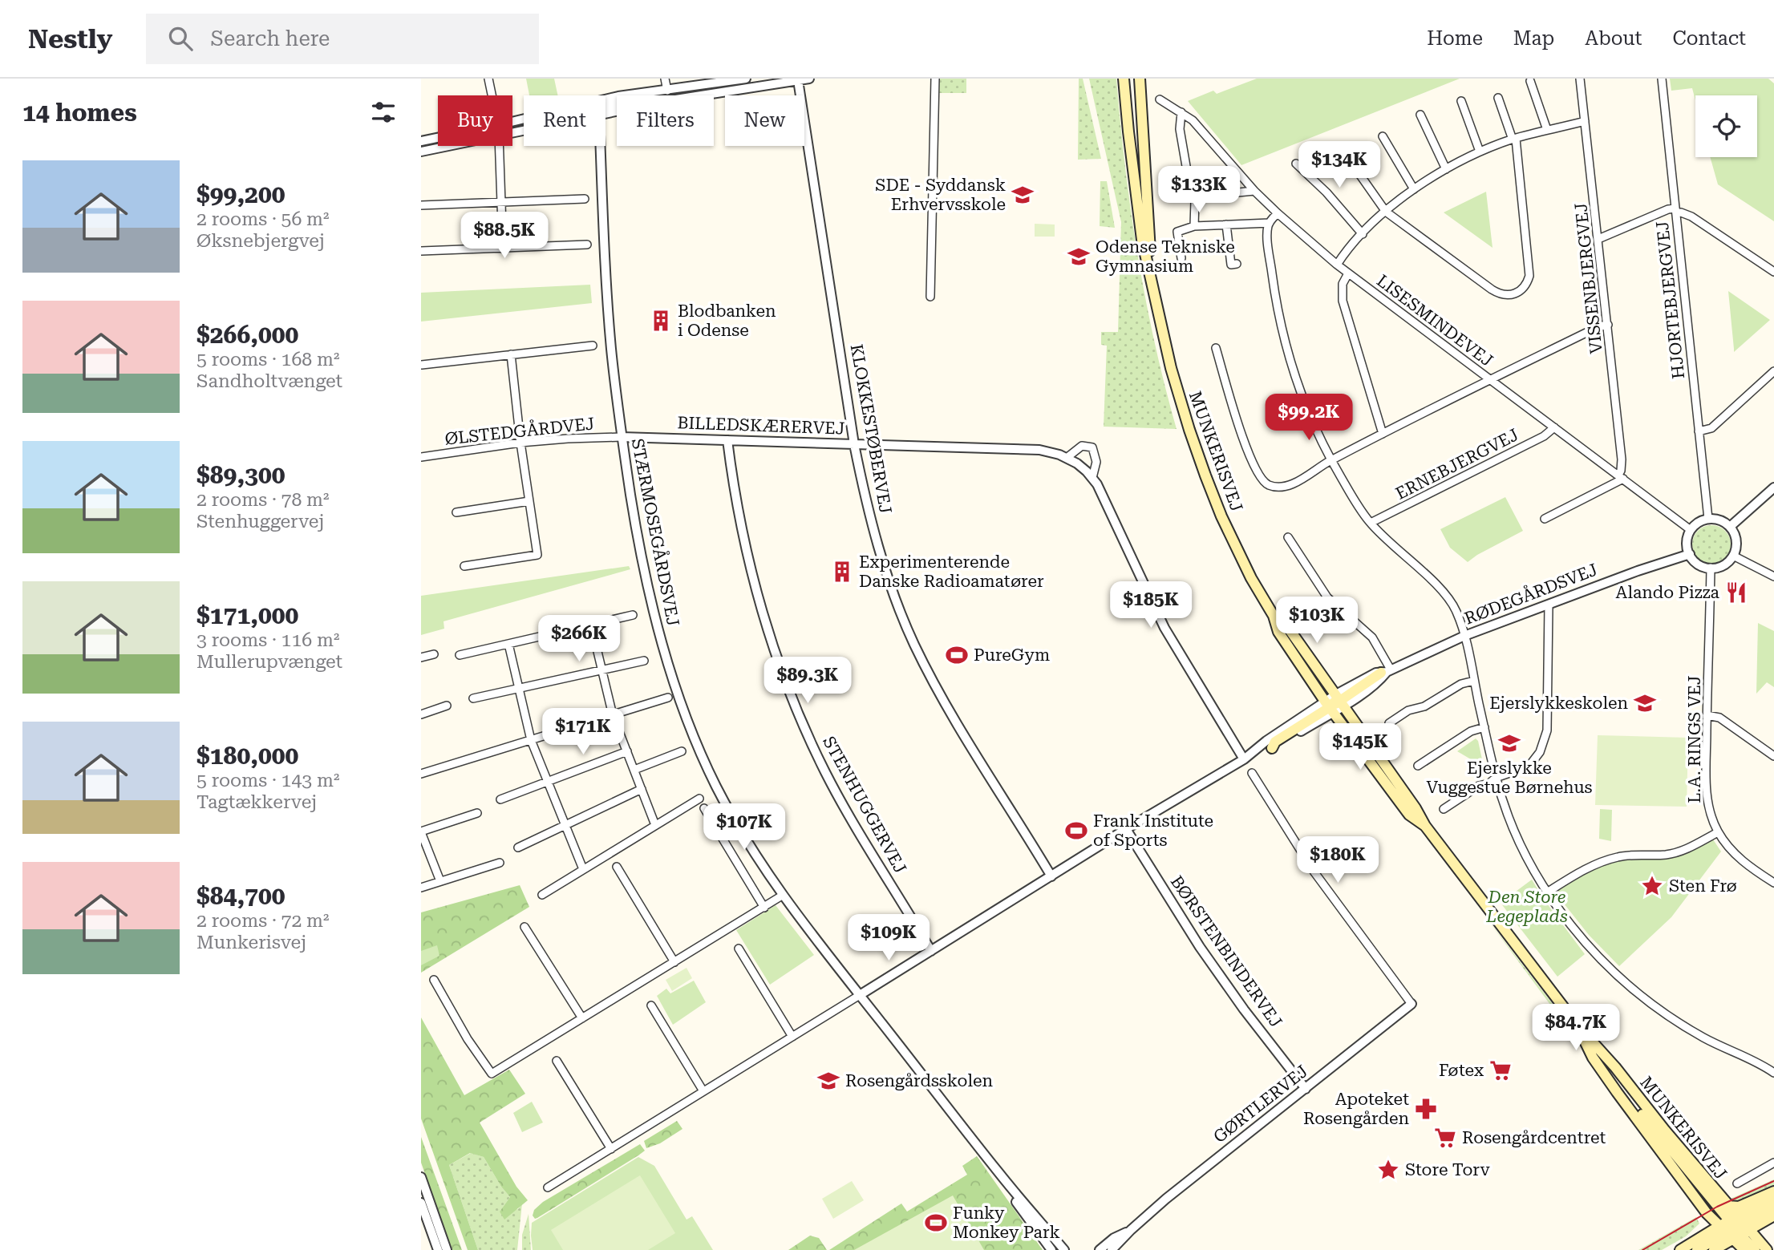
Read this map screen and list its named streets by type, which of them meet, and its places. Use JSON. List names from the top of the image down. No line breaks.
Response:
{"streets":{"main road":["MUNKERISVEJ"],"street":["VISSENBJERGVEJ","HJORTEBJERGVEJ","LISESMINDEVEJ","BILLEDSKÆRERVEJ","KLOKKESTØBERVEJ","ØLSTEDGÅRDVEJ","ERNEBJERGVEJ","STÆRMOSEGÅRDSVEJ","RØDEGÅRDSVEJ","L.A. RINGS VEJ","STENHUGGERVEJ","BØRSTENBINDERVEJ","GØRTLERVEJ"]},"crossings":[["VISSENBJERGVEJ","LISESMINDEVEJ"],["HJORTEBJERGVEJ","LISESMINDEVEJ"],["HJORTEBJERGVEJ","RØDEGÅRDSVEJ"],["HJORTEBJERGVEJ","L.A. RINGS VEJ"],["LISESMINDEVEJ","ERNEBJERGVEJ"],["LISESMINDEVEJ","RØDEGÅRDSVEJ"],["LISESMINDEVEJ","L.A. RINGS VEJ"],["BILLEDSKÆRERVEJ","KLOKKESTØBERVEJ"],["BILLEDSKÆRERVEJ","ØLSTEDGÅRDVEJ"],["BILLEDSKÆRERVEJ","STÆRMOSEGÅRDSVEJ"],["BILLEDSKÆRERVEJ","STENHUGGERVEJ"],["ØLSTEDGÅRDVEJ","STÆRMOSEGÅRDSVEJ"],["RØDEGÅRDSVEJ","L.A. RINGS VEJ"],["BØRSTENBINDERVEJ","GØRTLERVEJ"]],"parks":["Den Store Legeplads"],"places":{"school or university":["SDE - Syddansk Erhvervsskole","Odense Tekniske Gymnasium","Ejerslykkeskolen","Ejerslykke Vuggestue Børnehus","Rosengårdsskolen"],"building":["Blodbanken i Odense","Experimenterende Danske Radioamatører"],"restaurant":["Alando Pizza"],"sports":["PureGym","Frank Institute of Sports","Funky Monkey Park"],"place":["Sten Frø","Store Torv"],"supermarket":["Føtex","Rosengårdcentret"],"pharmacy":["Apoteket Rosengården"]},"page":{"header":"Nestly","search":"Search here","nav":["Home","Map","About","Contact"],"heading":"14 homes","chip":["Buy","Rent","Filters","New"],"price":["$134K","$133K","$88.5K","$99.2K","$185K","$103K","$266K","$89.3K","$171K","$145K","$107K","$180K","$109K","$84.7K"],"list":[{"name":"$99,200","note":"2 rooms · 56 m² · Øksnebjergvej"},{"name":"$266,000","note":"5 rooms · 168 m² · Sandholtvænget"},{"name":"$89,300","note":"2 rooms · 78 m² · Stenhuggervej"},{"name":"$171,000","note":"3 rooms · 116 m² · Mullerupvænget"},{"name":"$180,000","note":"5 rooms · 143 m² · Tagtækkervej"},{"name":"$84,700","note":"2 rooms · 72 m² · Munkerisvej"}]}}
